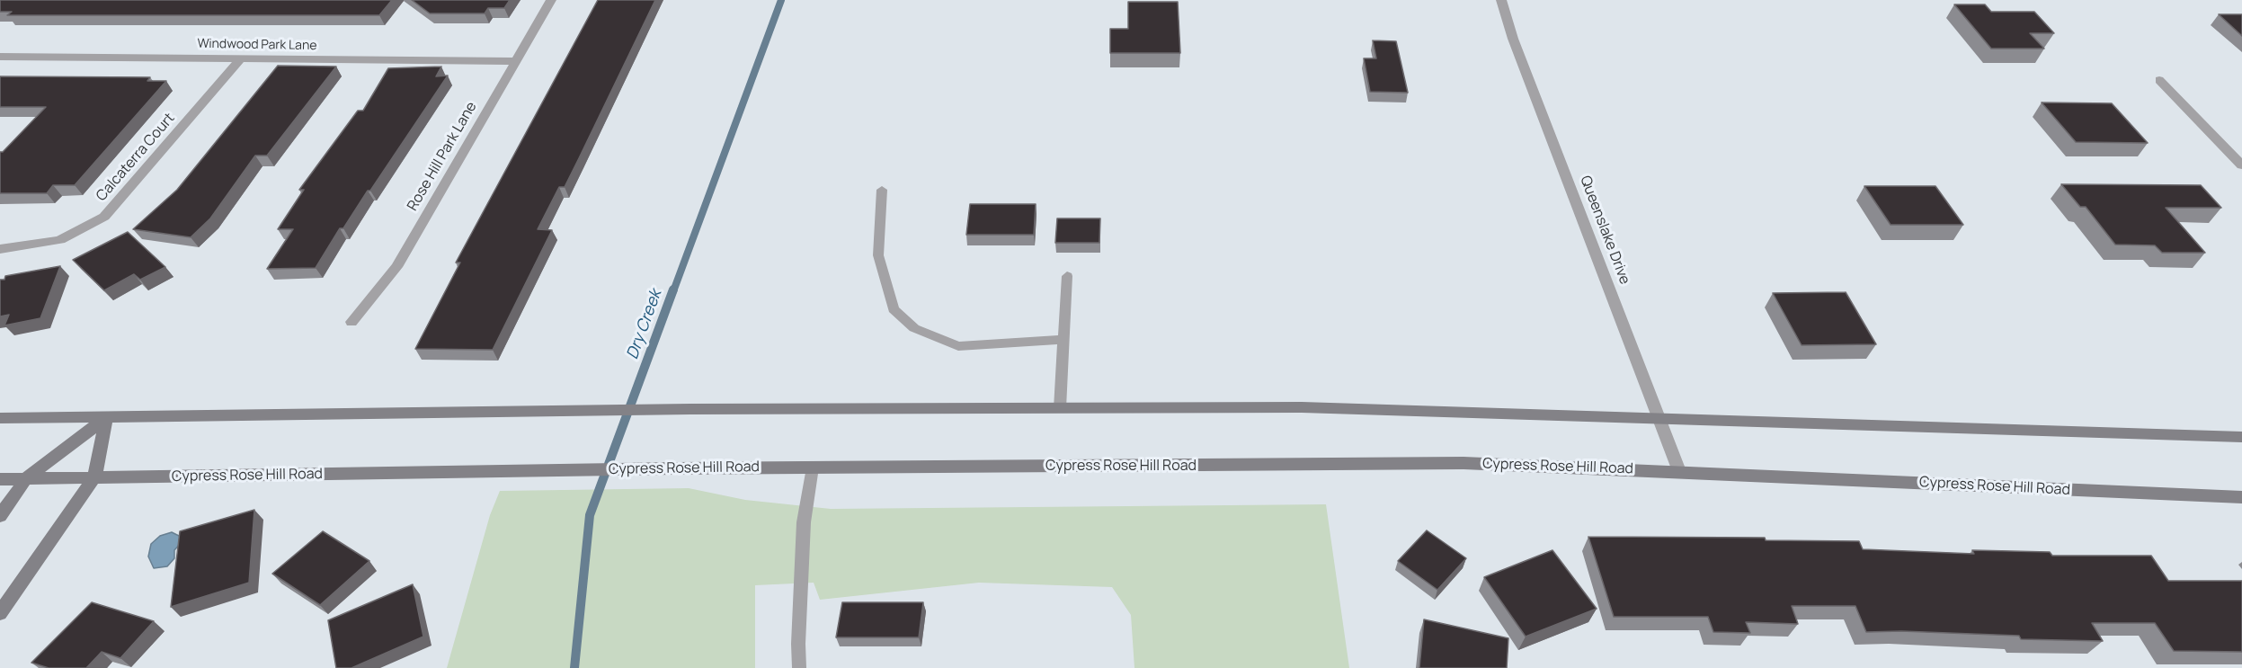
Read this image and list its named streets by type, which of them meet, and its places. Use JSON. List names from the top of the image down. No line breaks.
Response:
{"streets":{"main road":["Cypress Rose Hill Road"],"street":["Windwood Park Lane","Rose Hill Park Lane","Calcaterra Court","Queenslake Drive"]},"crossings":[["Windwood Park Lane","Rose Hill Park Lane"],["Windwood Park Lane","Calcaterra Court"],["Queenslake Drive","Cypress Rose Hill Road"]],"water":["Dry Creek"]}
